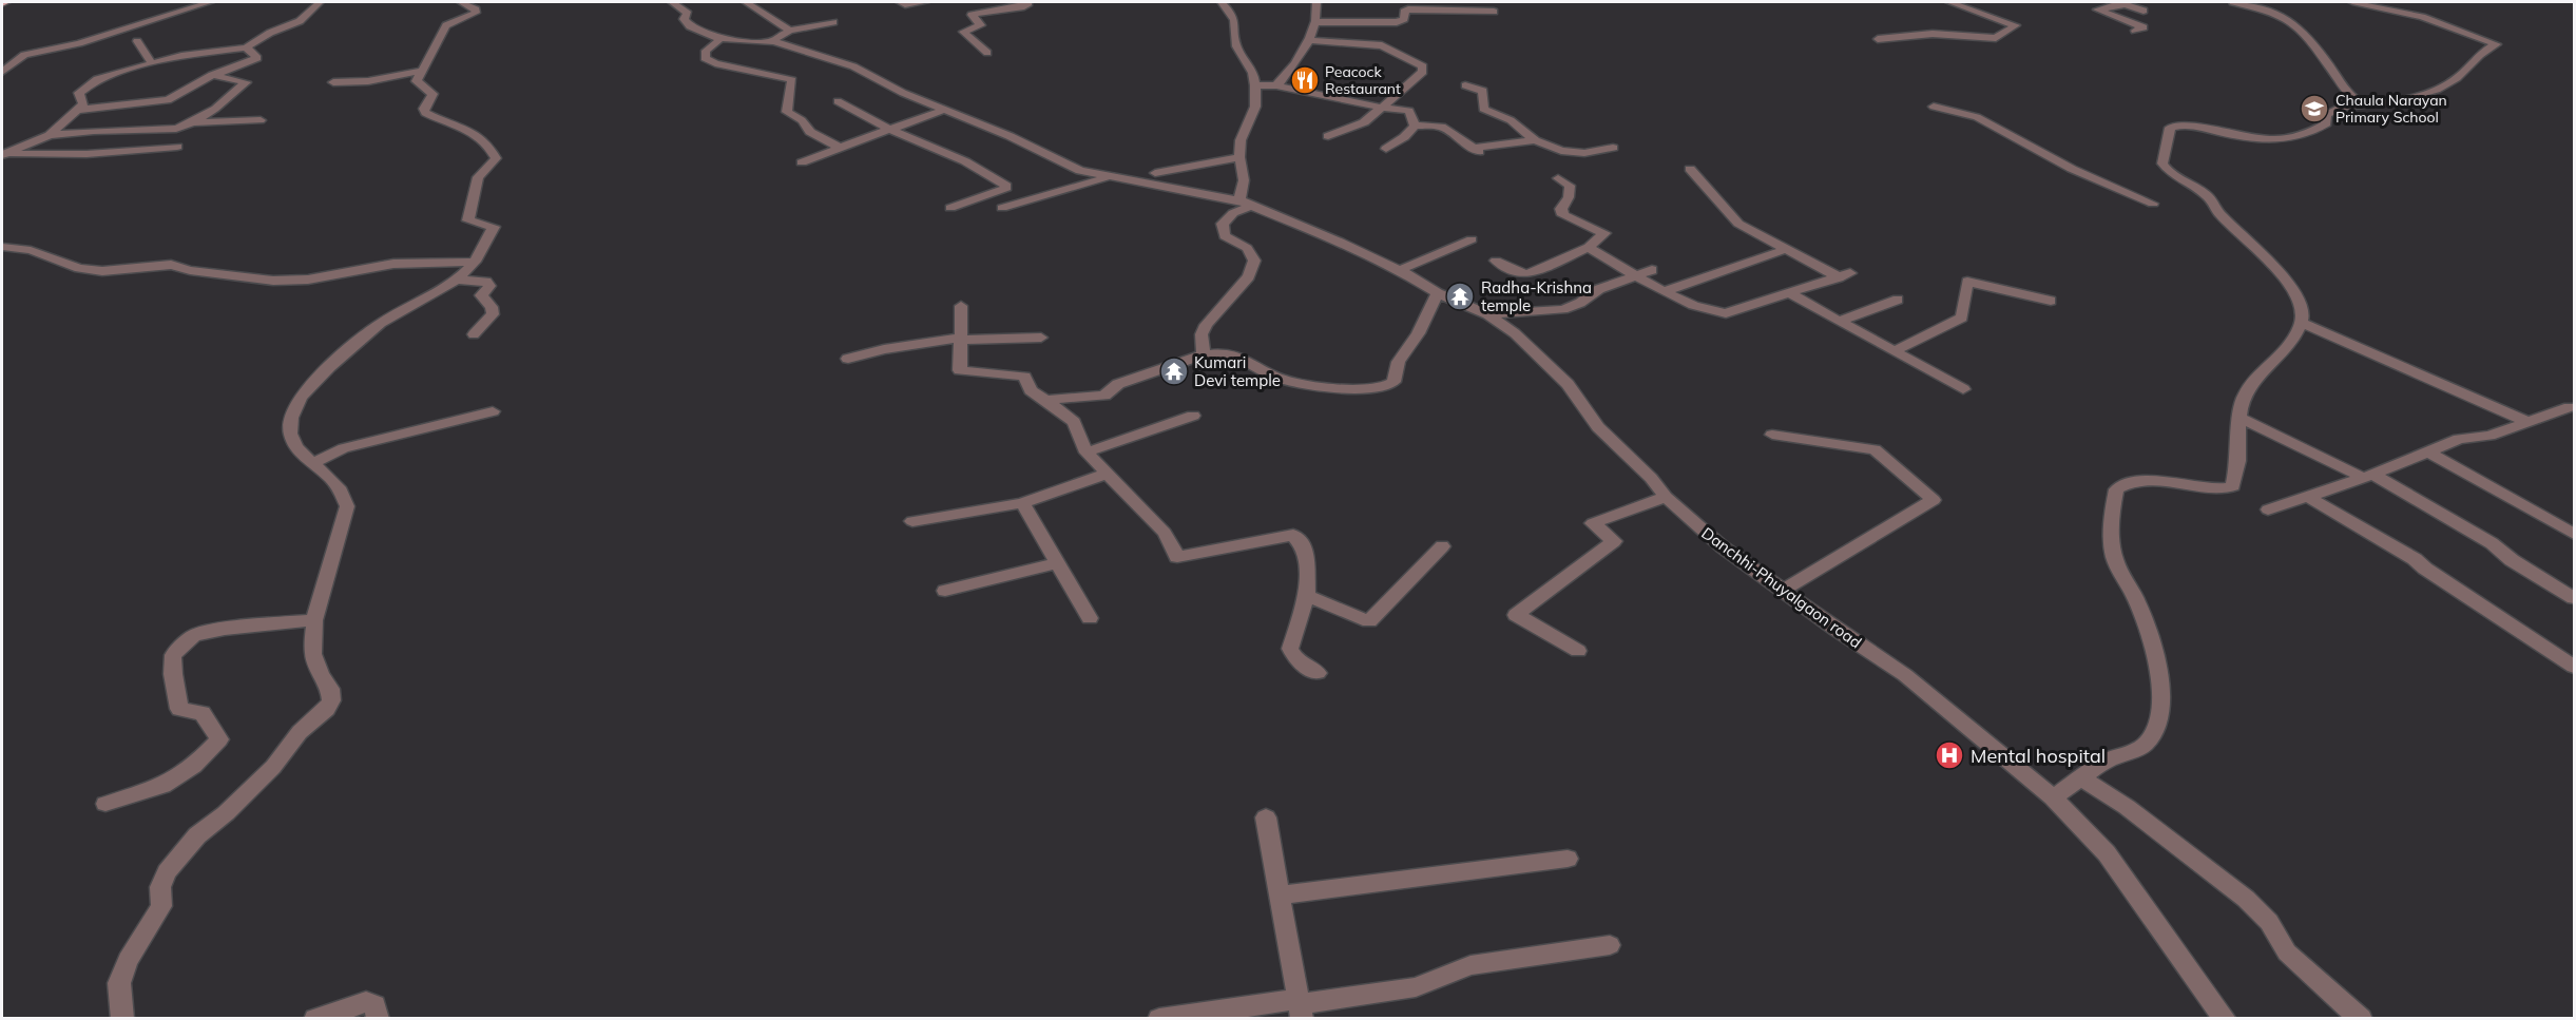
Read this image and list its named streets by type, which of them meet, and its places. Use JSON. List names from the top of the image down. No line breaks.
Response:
{"streets":{"street":["Danchhi-Phuyalgaon road"]},"places":{"restaurant":["Peacock Restaurant"],"school or university":["Chaula Narayan Primary School"],"temple":["Radha-Krishna temple","Kumari Devi temple"],"hospital":["Mental hospital"]}}
